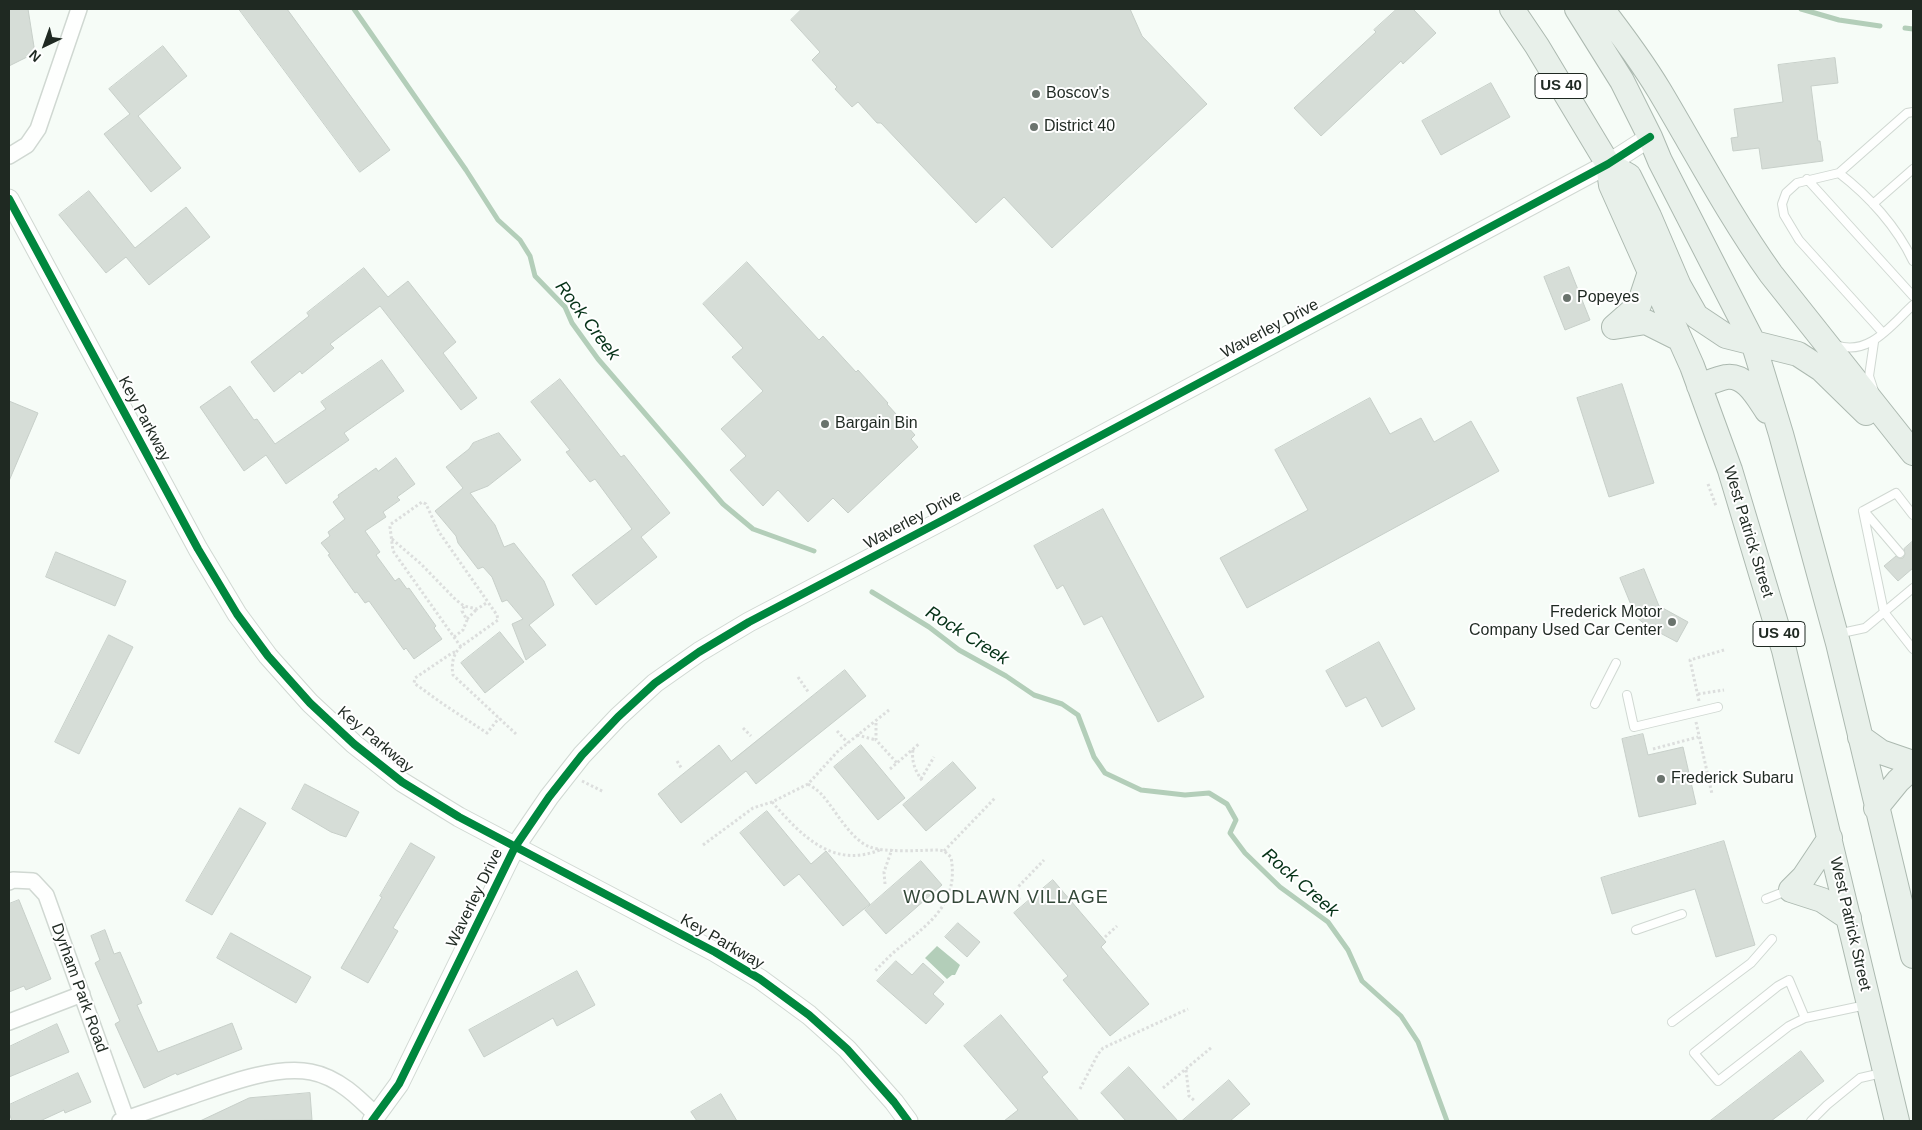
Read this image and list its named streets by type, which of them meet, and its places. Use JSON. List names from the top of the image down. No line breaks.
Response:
{"streets":{"main road":["US 40","West Patrick Street"],"street":["Waverley Drive","Key Parkway","Dyrham Park Road"]},"crossings":[["Waverley Drive","Key Parkway"],["Waverley Drive","West Patrick Street"]],"districts":["WOODLAWN VILLAGE"],"water":["Rock Creek"],"places":["Boscov's","District 40","Popeyes","Bargain Bin","Frederick Motor Company Used Car Center","Frederick Subaru"],"north":"bottom left"}
